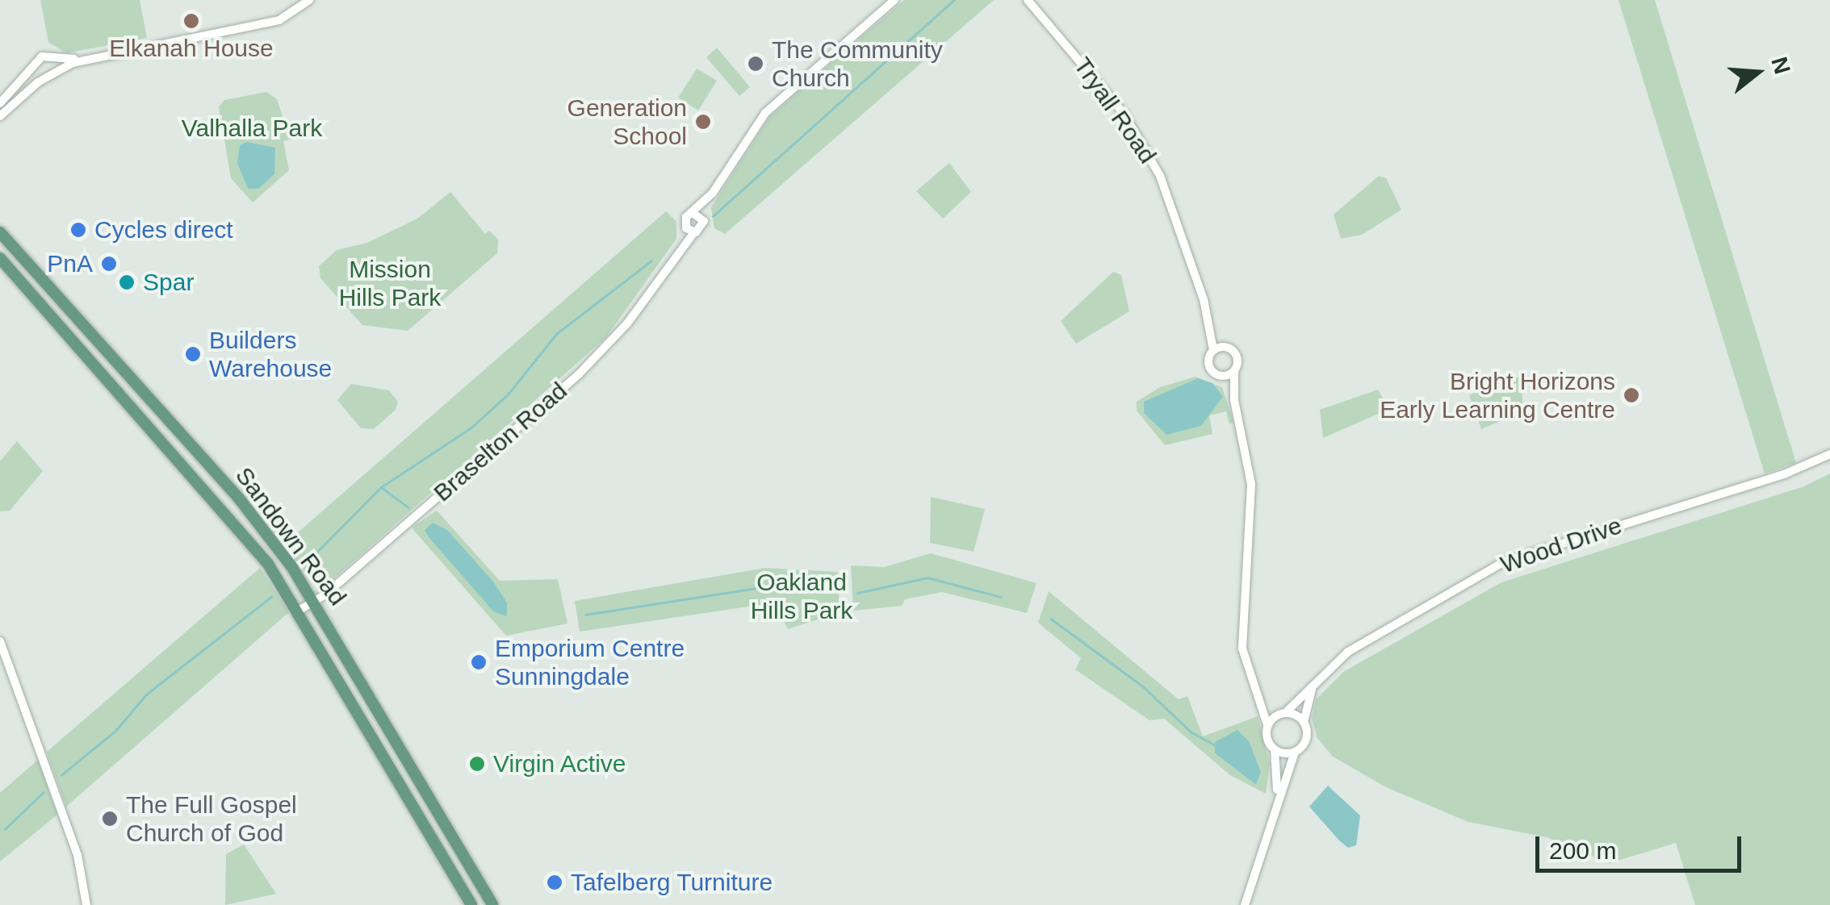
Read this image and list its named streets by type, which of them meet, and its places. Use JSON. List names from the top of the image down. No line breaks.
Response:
{"streets":{"main road":["Sandown Road"],"street":["Tryall Road","Braselton Road","Wood Drive"]},"crossings":[["Braselton Road","Sandown Road"]],"parks":["Valhalla Park","Mission Hills Park","Oakland Hills Park"],"places":["Elkanah House","The Community Church","Generation School","Cycles direct","PnA","Spar","Builders Warehouse","Bright Horizons Early Learning Centre","Emporium Centre Sunningdale","Virgin Active","The Full Gospel Church of God","Tafelberg Turniture"],"scale_bar":"200 m","north":"right"}
